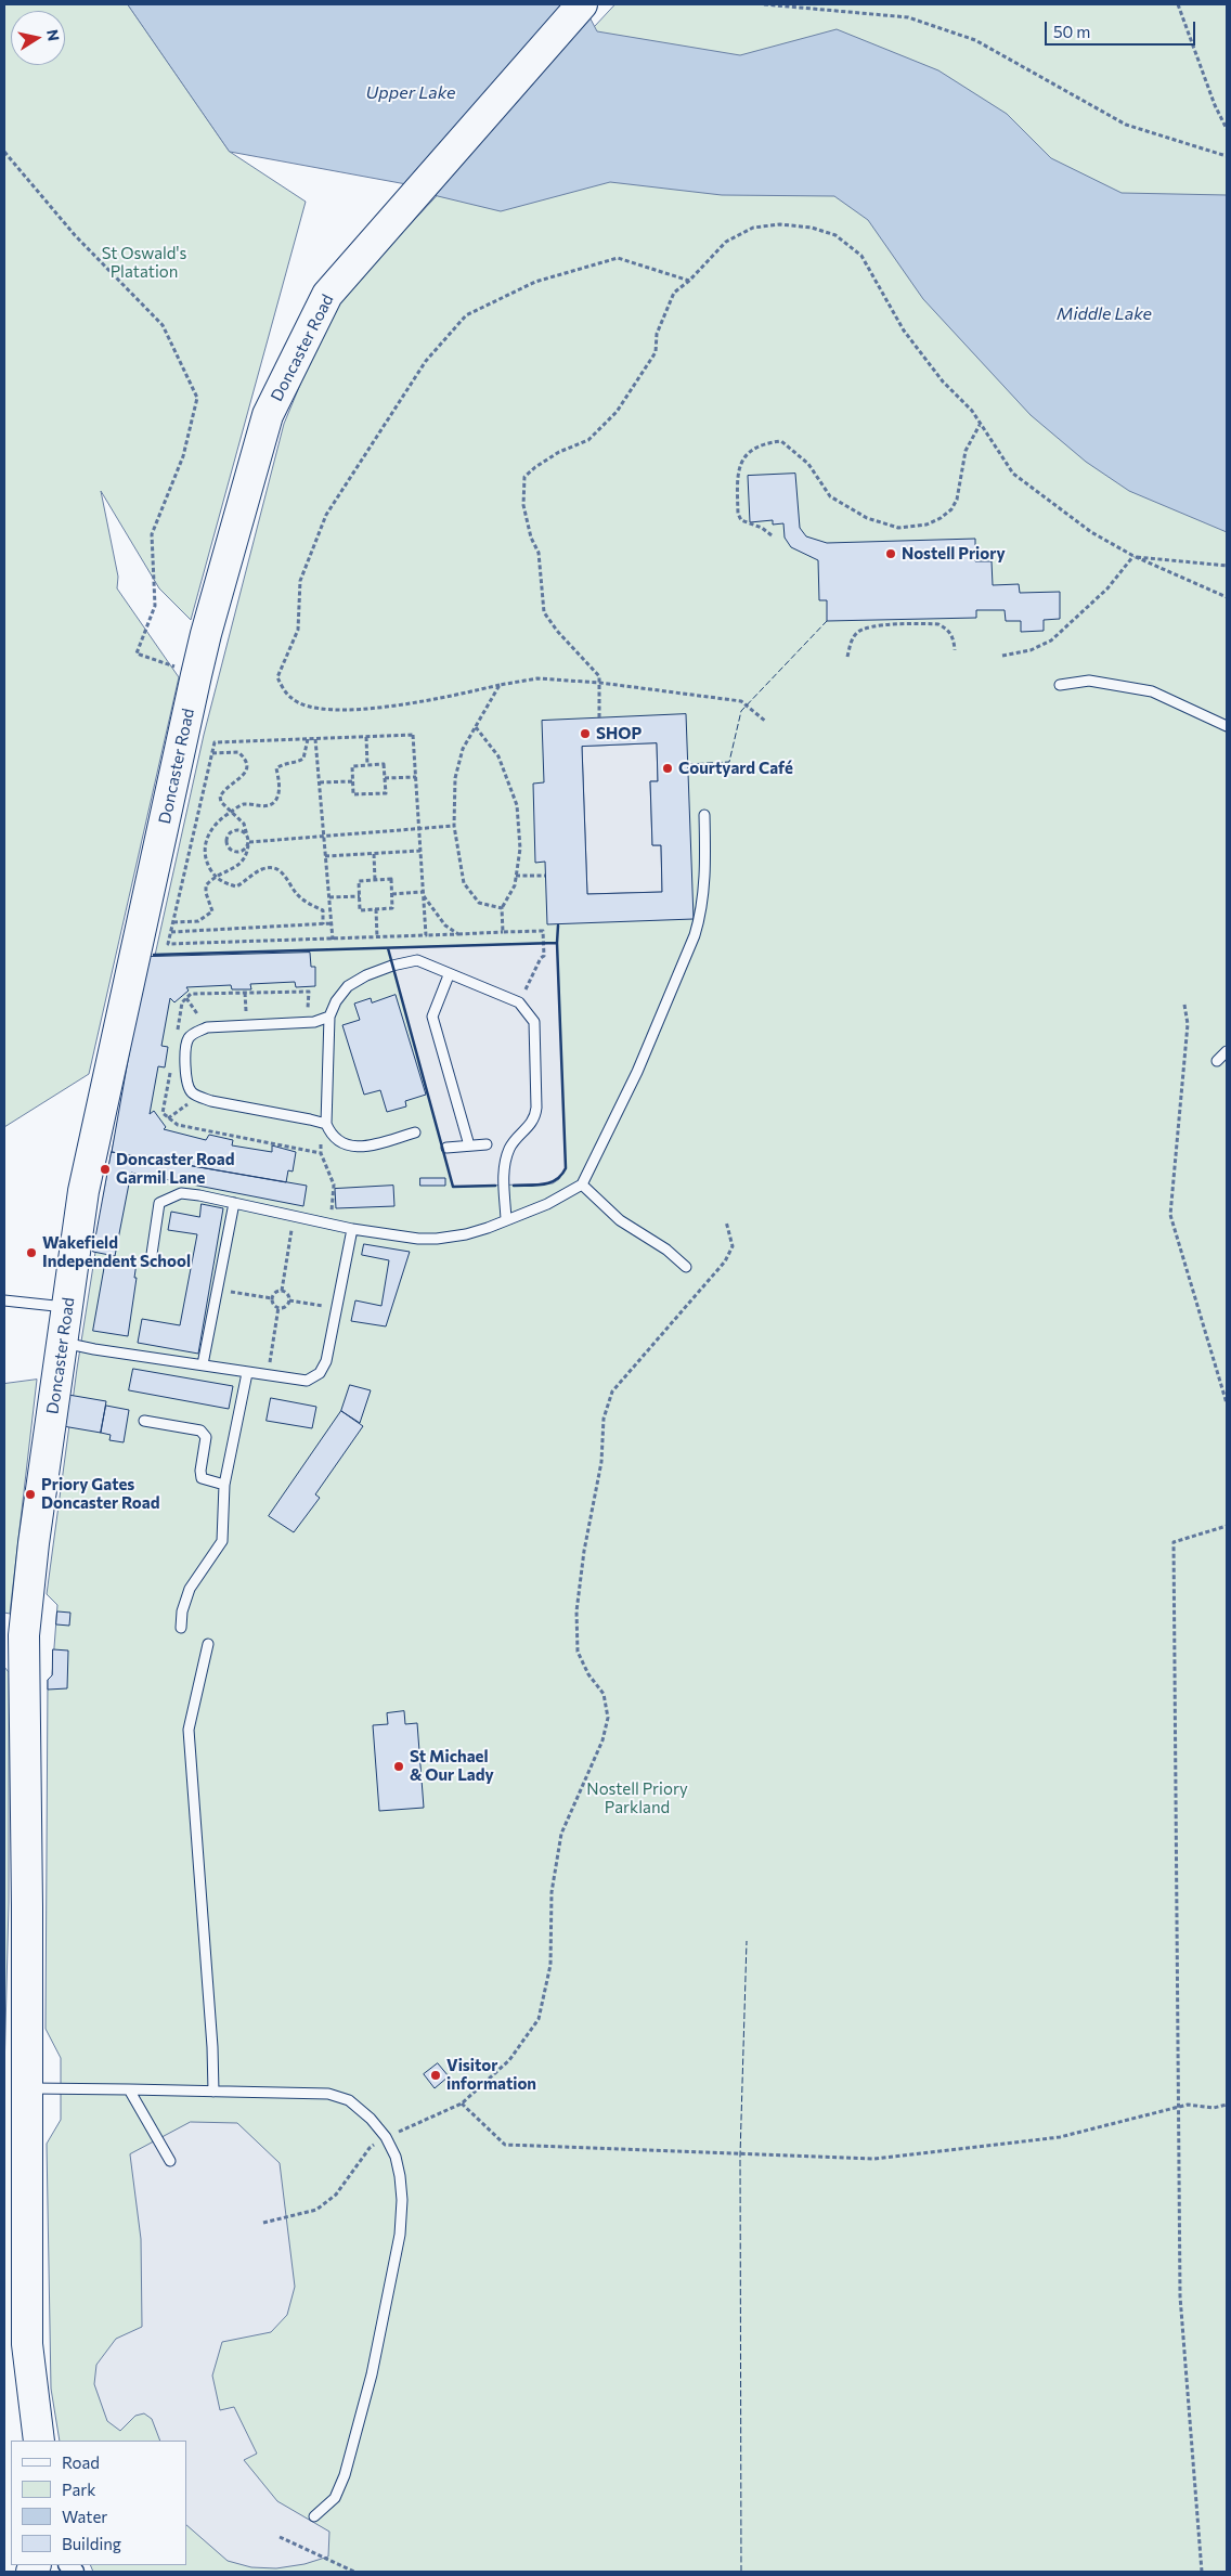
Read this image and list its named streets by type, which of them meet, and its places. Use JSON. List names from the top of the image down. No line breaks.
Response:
{"streets":{"highway":["Doncaster Road"]},"water":["Upper Lake","Middle Lake"],"parks":["St Oswald's Platation","Nostell Priory Parkland"],"places":["Nostell Priory","SHOP","Courtyard Café","Doncaster Road Garmil Lane","Wakefield Independent School","Priory Gates Doncaster Road","St Michael & Our Lady","Visitor information"],"legend":["Road","Park","Water","Building"],"scale_bar":"50 m","north":"right"}
